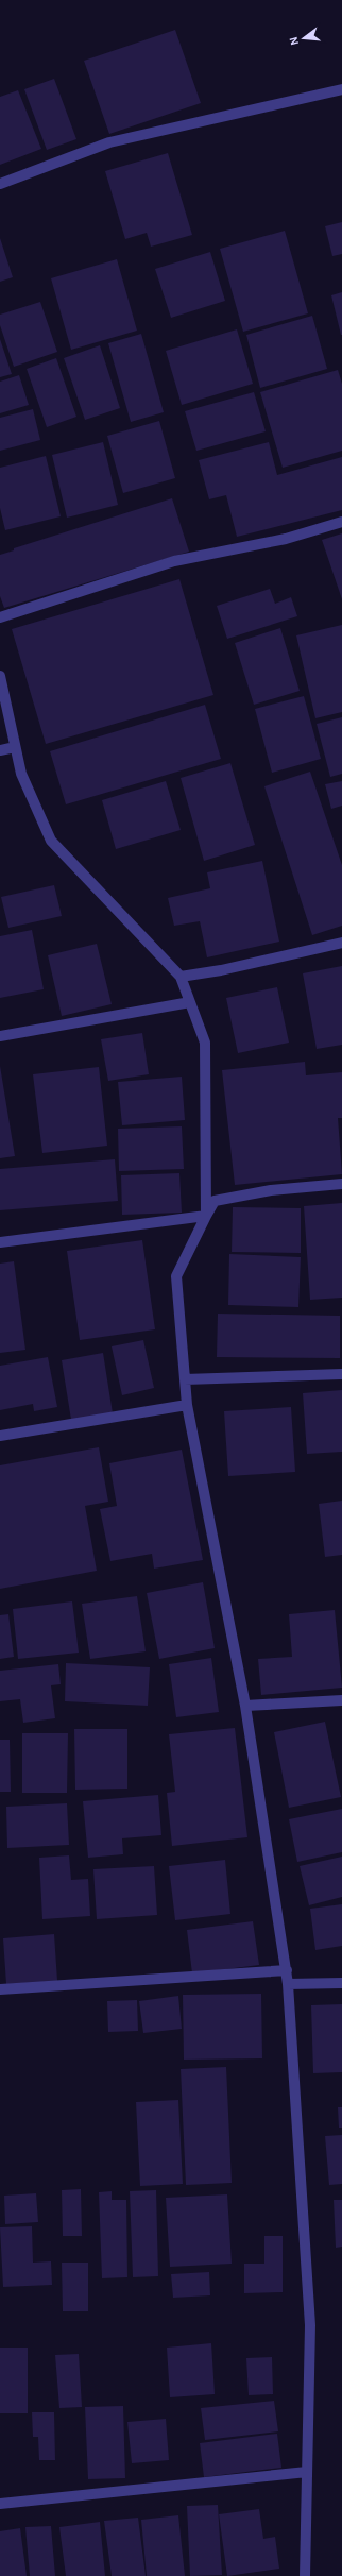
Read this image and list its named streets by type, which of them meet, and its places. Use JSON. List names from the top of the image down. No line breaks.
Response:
{"north":"left"}
